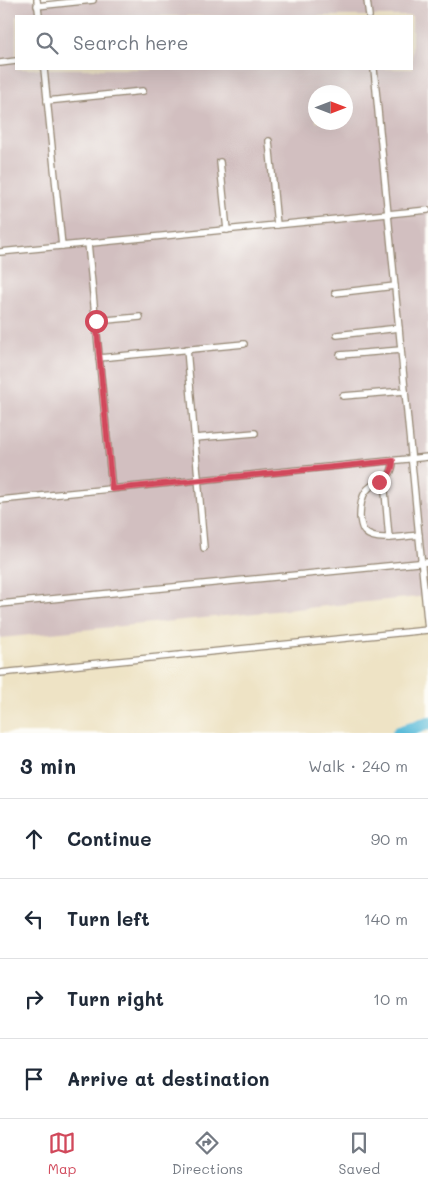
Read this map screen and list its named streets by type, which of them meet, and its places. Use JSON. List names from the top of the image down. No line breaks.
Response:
{"north":"right","page":{"search":"Search here","heading":["3 min","Walk · 240 m"],"list":[["Continue","90 m"],["Turn left","140 m"],["Turn right","10 m"],"Arrive at destination"],"nav":["Map","Directions","Saved"]}}
